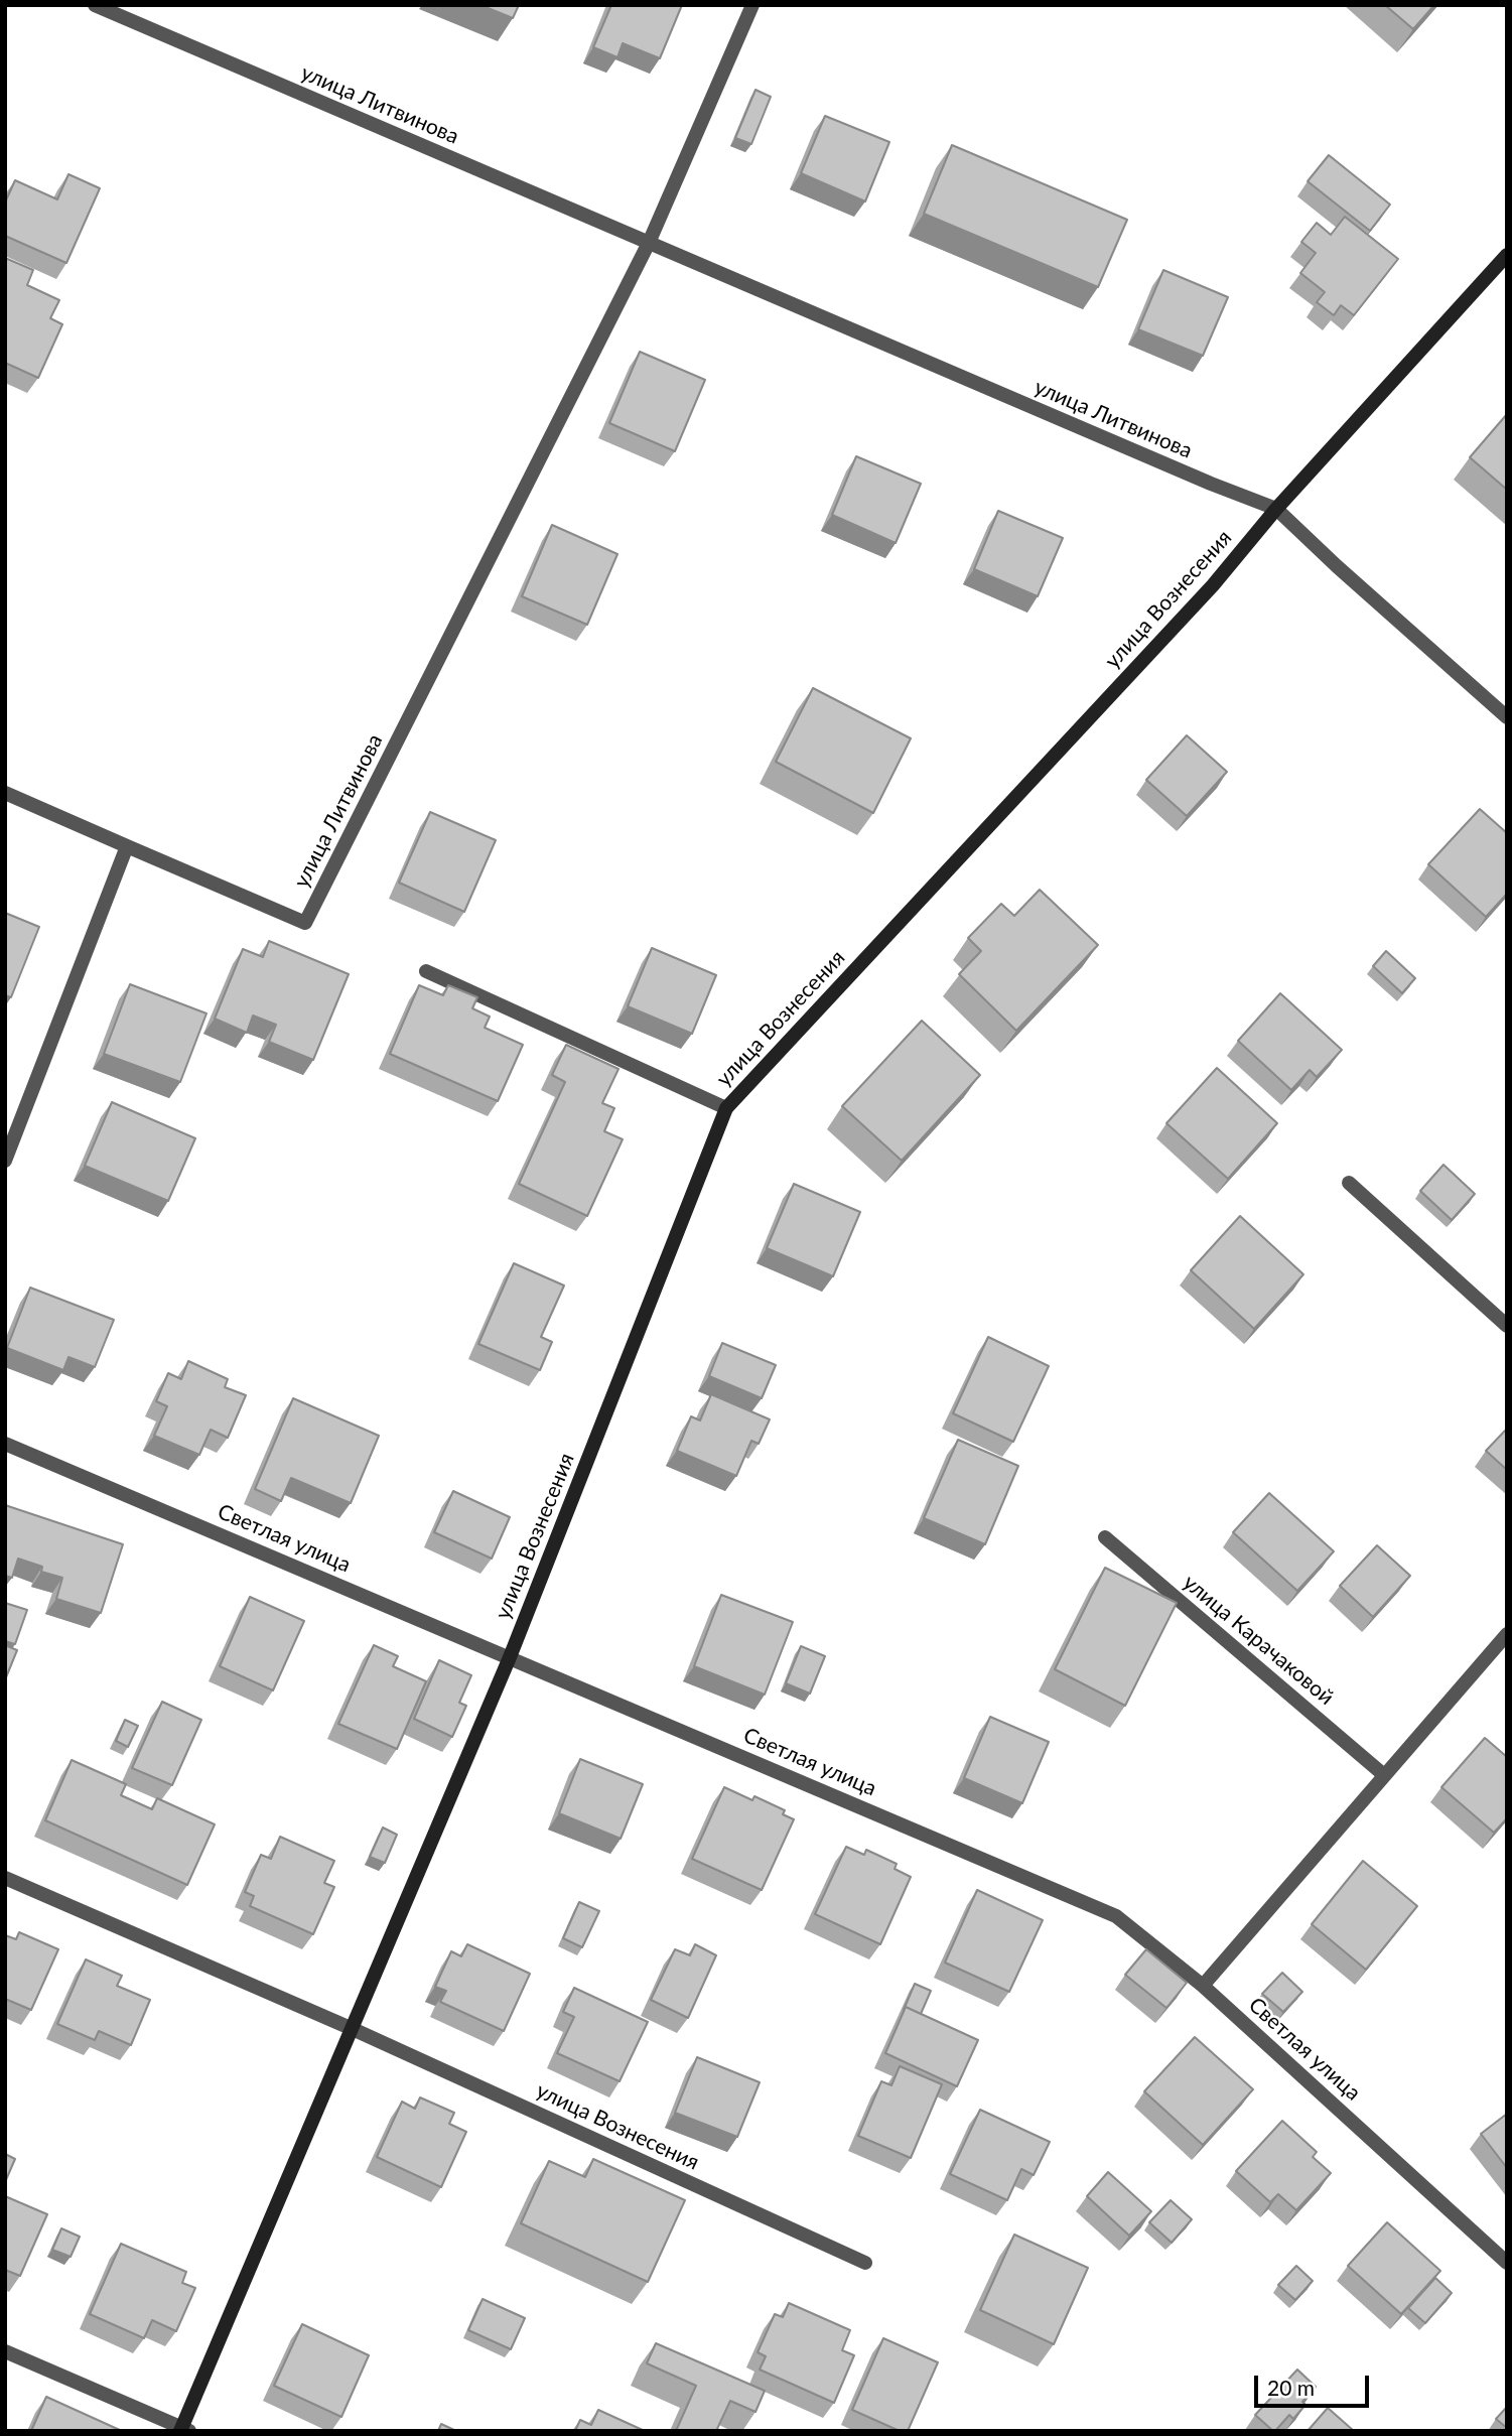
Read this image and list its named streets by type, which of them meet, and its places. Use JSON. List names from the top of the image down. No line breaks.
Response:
{"streets":{"street":["улица Литвинова","улица Вознесения","Светлая улица","улица Карачаковой"]},"crossings":[["улица Литвинова","улица Вознесения"],["улица Вознесения","Светлая улица"]],"scale_bar":"20 m"}
